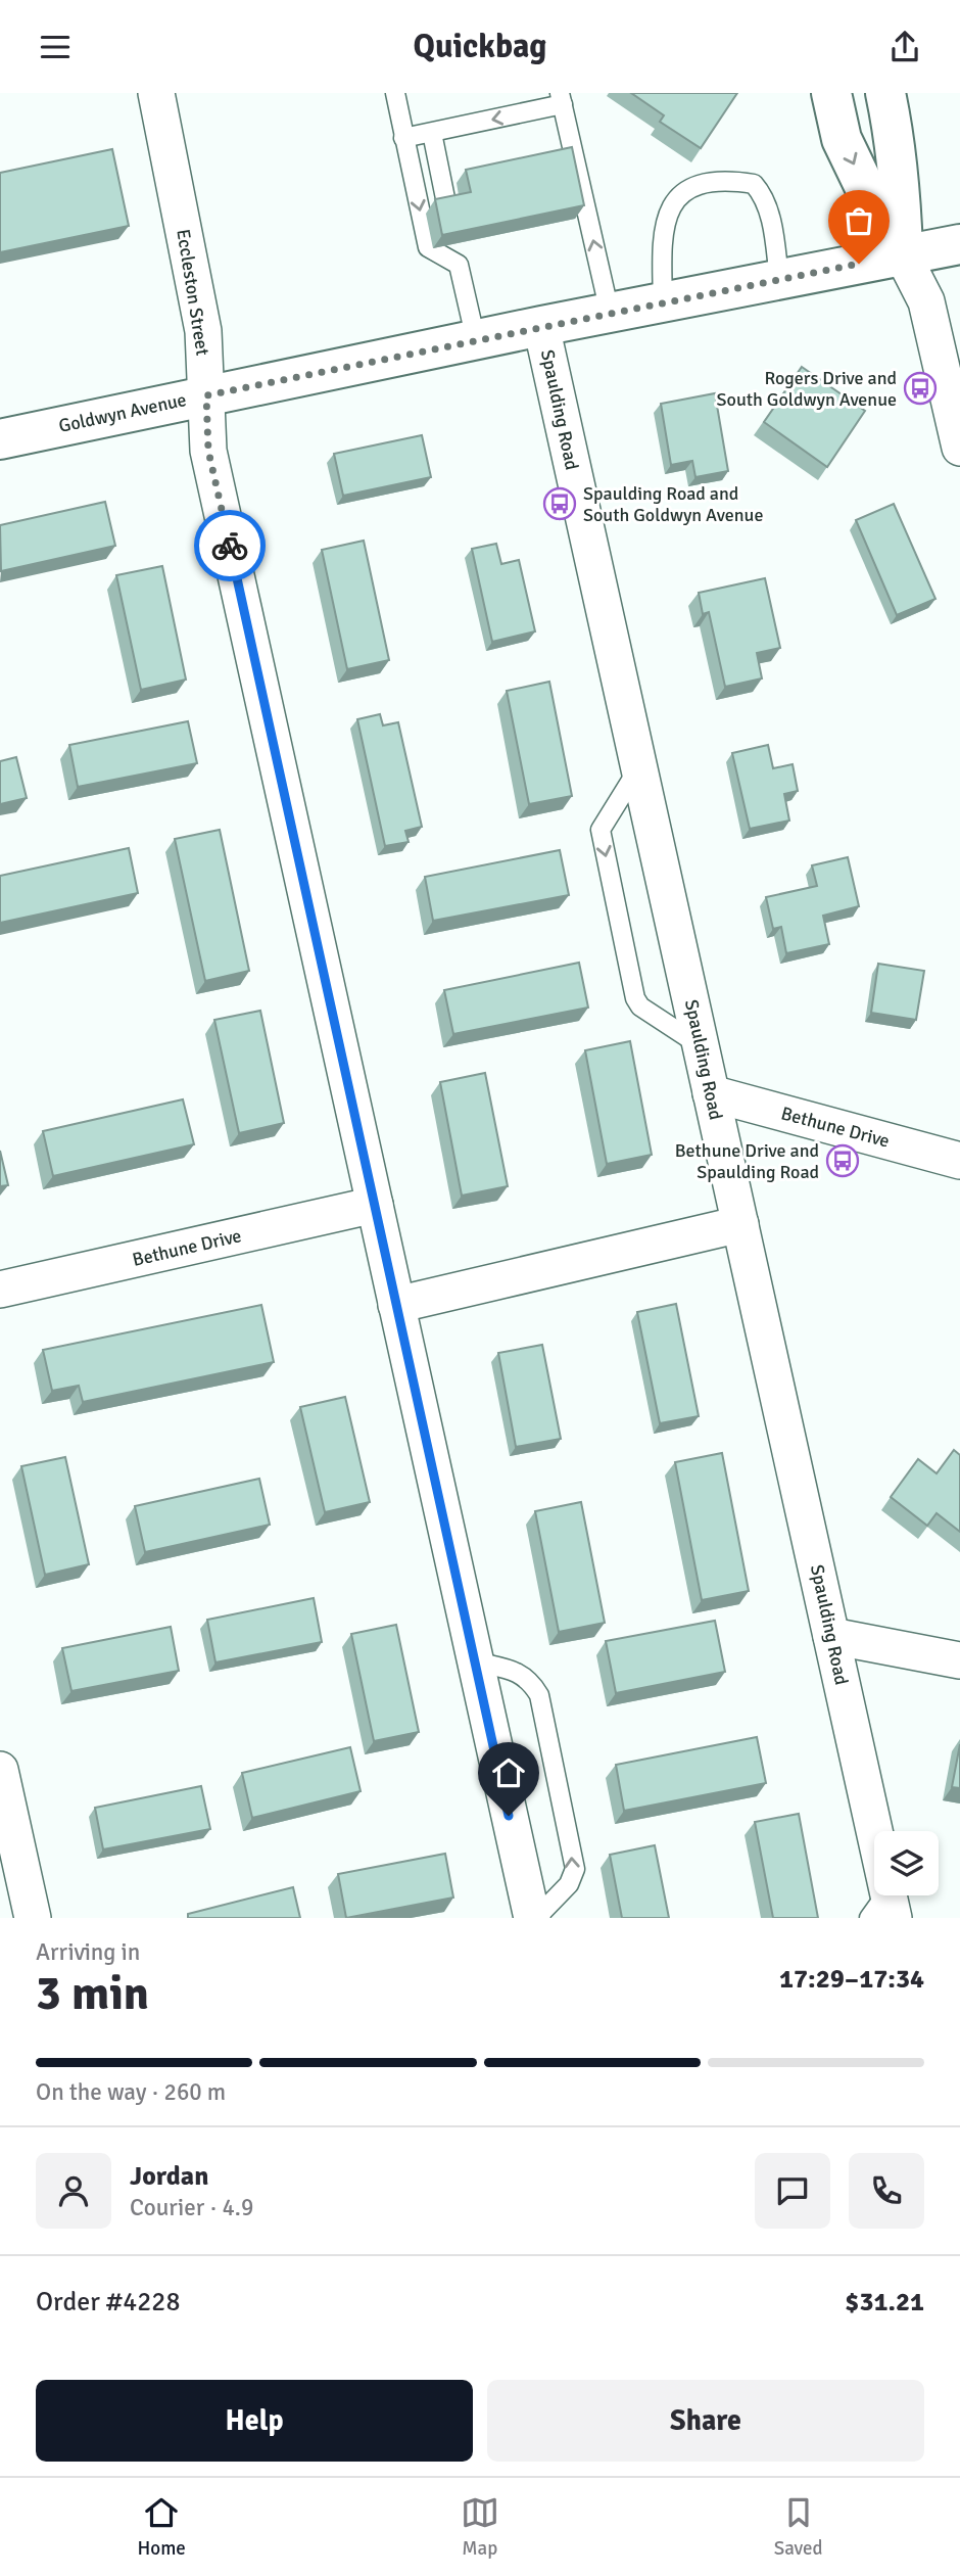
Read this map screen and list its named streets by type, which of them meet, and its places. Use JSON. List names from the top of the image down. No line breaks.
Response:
{"streets":{"street":["Eccleston Street","Spaulding Road","Goldwyn Avenue","Bethune Drive"]},"crossings":[["Eccleston Street","Goldwyn Avenue"],["Eccleston Street","Bethune Drive"],["Spaulding Road","Goldwyn Avenue"],["Spaulding Road","Bethune Drive"]],"places":{"bus stop":["Rogers Drive and South Goldwyn Avenue","Spaulding Road and South Goldwyn Avenue","Bethune Drive and Spaulding Road"]},"page":{"header":"Quickbag","heading":["3 min","Arriving in","17:29–17:34"],"panel":["Jordan","Courier · 4.9","Order #4228","$31.21"],"bar":"On the way · 260 m","buttons":["Help","Share"],"tabs":["Home","Map","Saved"]}}
